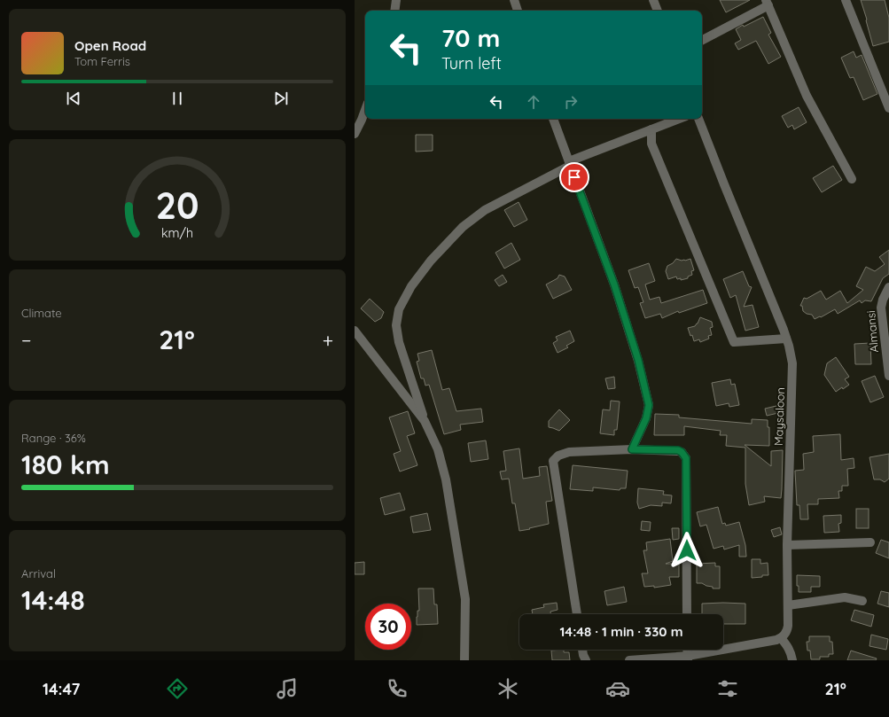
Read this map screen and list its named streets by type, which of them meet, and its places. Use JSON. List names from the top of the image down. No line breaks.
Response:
{"streets":{"street":["Almansi","Maysaloon"]},"page":{"turn":["70 m","Turn left"],"song":["Open Road","Tom Ferris"],"tile":["Climate",["Range · 36%","180 km"],["Arrival","14:48"]],"heat":["−","21°","+"],"limit":"30","trip":"14:48 · 1 min · 330 m","tabs":["14:47","21°"],"gauge":["20","km/h"]}}
